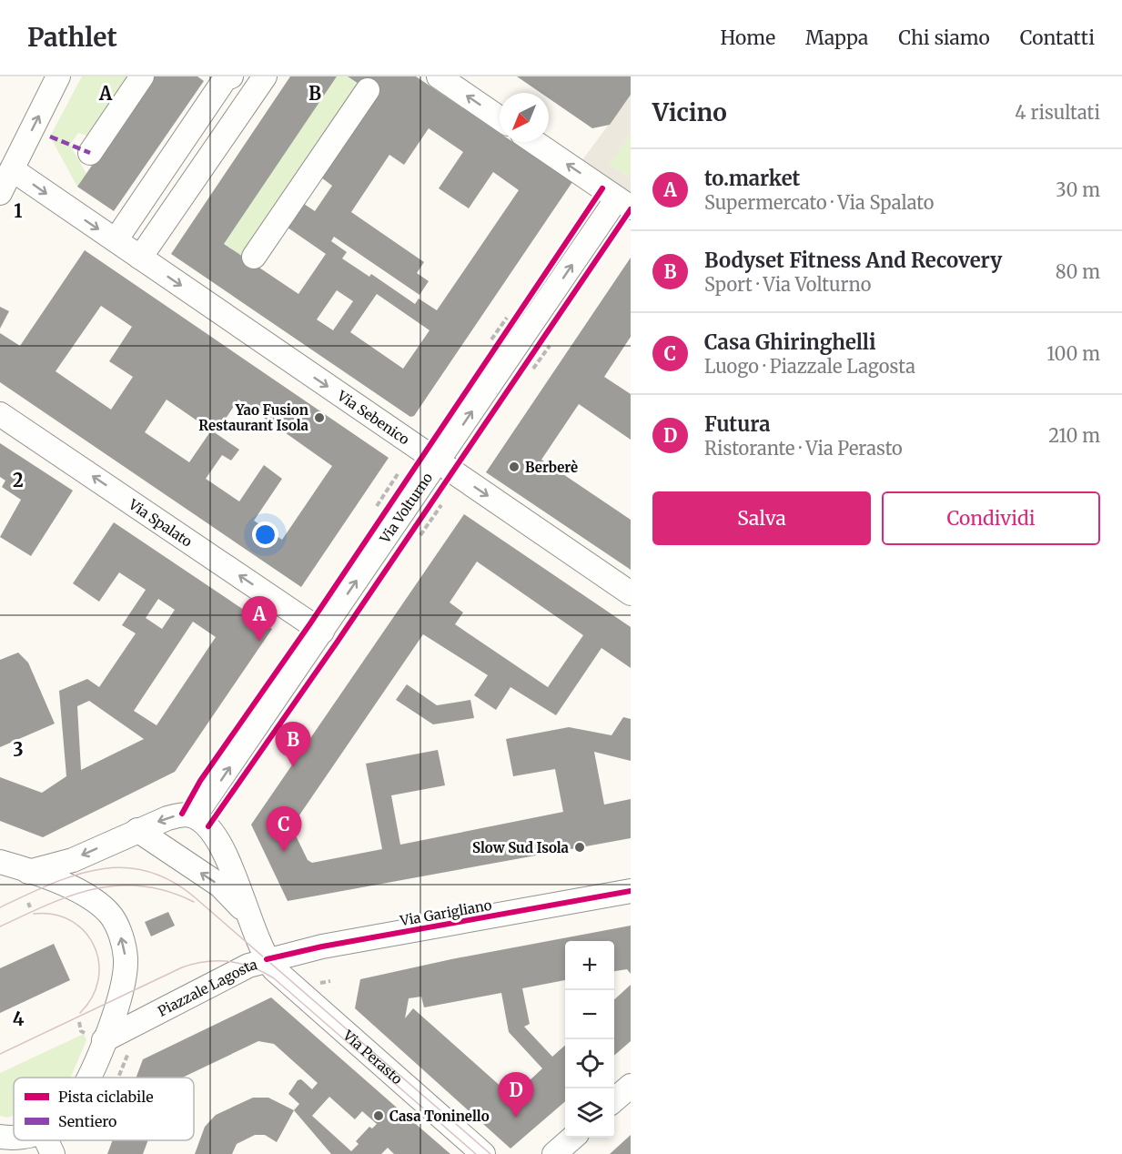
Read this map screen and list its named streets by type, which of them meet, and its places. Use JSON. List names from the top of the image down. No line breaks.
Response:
{"streets":{"street":["Via Sebenico","Via Volturno","Via Spalato","Via Garigliano","Piazzale Lagosta","Via Perasto"]},"crossings":[["Via Sebenico","Via Volturno"],["Via Volturno","Via Spalato"],["Via Volturno","Piazzale Lagosta"],["Via Garigliano","Piazzale Lagosta"],["Via Garigliano","Via Perasto"],["Piazzale Lagosta","Via Perasto"]],"one_way":["Via Sebenico","Via Volturno","Via Spalato"],"places":["Yao Fusion Restaurant Isola","Berberè","Slow Sud Isola","Casa Toninello"],"legend":["Pista ciclabile","Sentiero"],"north":"bottom left","page":{"header":"Pathlet","nav":["Home","Mappa","Chi siamo","Contatti"],"heading":["Vicino","4 risultati"],"list":[{"mark":"A","name":"to.market","note":"Supermercato · Via Spalato","value":"30 m"},{"mark":"B","name":"Bodyset Fitness And Recovery","note":"Sport · Via Volturno","value":"80 m"},{"mark":"C","name":"Casa Ghiringhelli","note":"Luogo · Piazzale Lagosta","value":"100 m"},{"mark":"D","name":"Futura","note":"Ristorante · Via Perasto","value":"210 m"}],"buttons":["Salva","Condividi"],"pins":["A","B","C","D"],"map_buttons":["+","−"]},"grid":{"columns":["A","B"],"rows":["1","2","3","4"]}}
